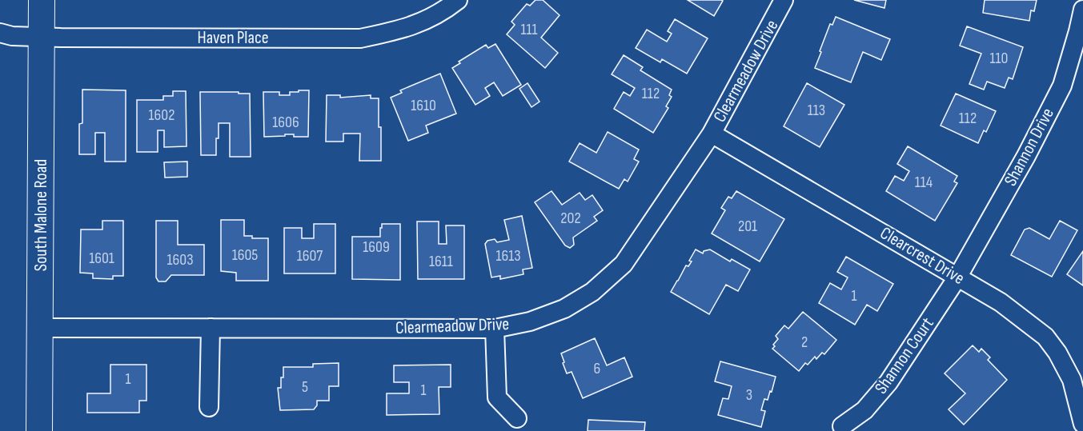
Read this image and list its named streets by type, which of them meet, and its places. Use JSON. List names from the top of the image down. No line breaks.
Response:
{"streets":{"street":["Haven Place","Clearmeadow Drive","Shannon Drive","South Malone Road","Clearcrest Drive","Shannon Court"]},"crossings":[["Haven Place","South Malone Road"],["Clearmeadow Drive","South Malone Road"],["Clearmeadow Drive","Clearcrest Drive"],["Shannon Drive","Clearcrest Drive"],["Shannon Drive","Shannon Court"],["Clearcrest Drive","Shannon Court"]],"house_numbers":["111","110","112","1610","113","1602","112","1606","114","202","201","1609","1605","1607","1613","1601","1603","1611","1","2","6","1","5","1","3"]}
